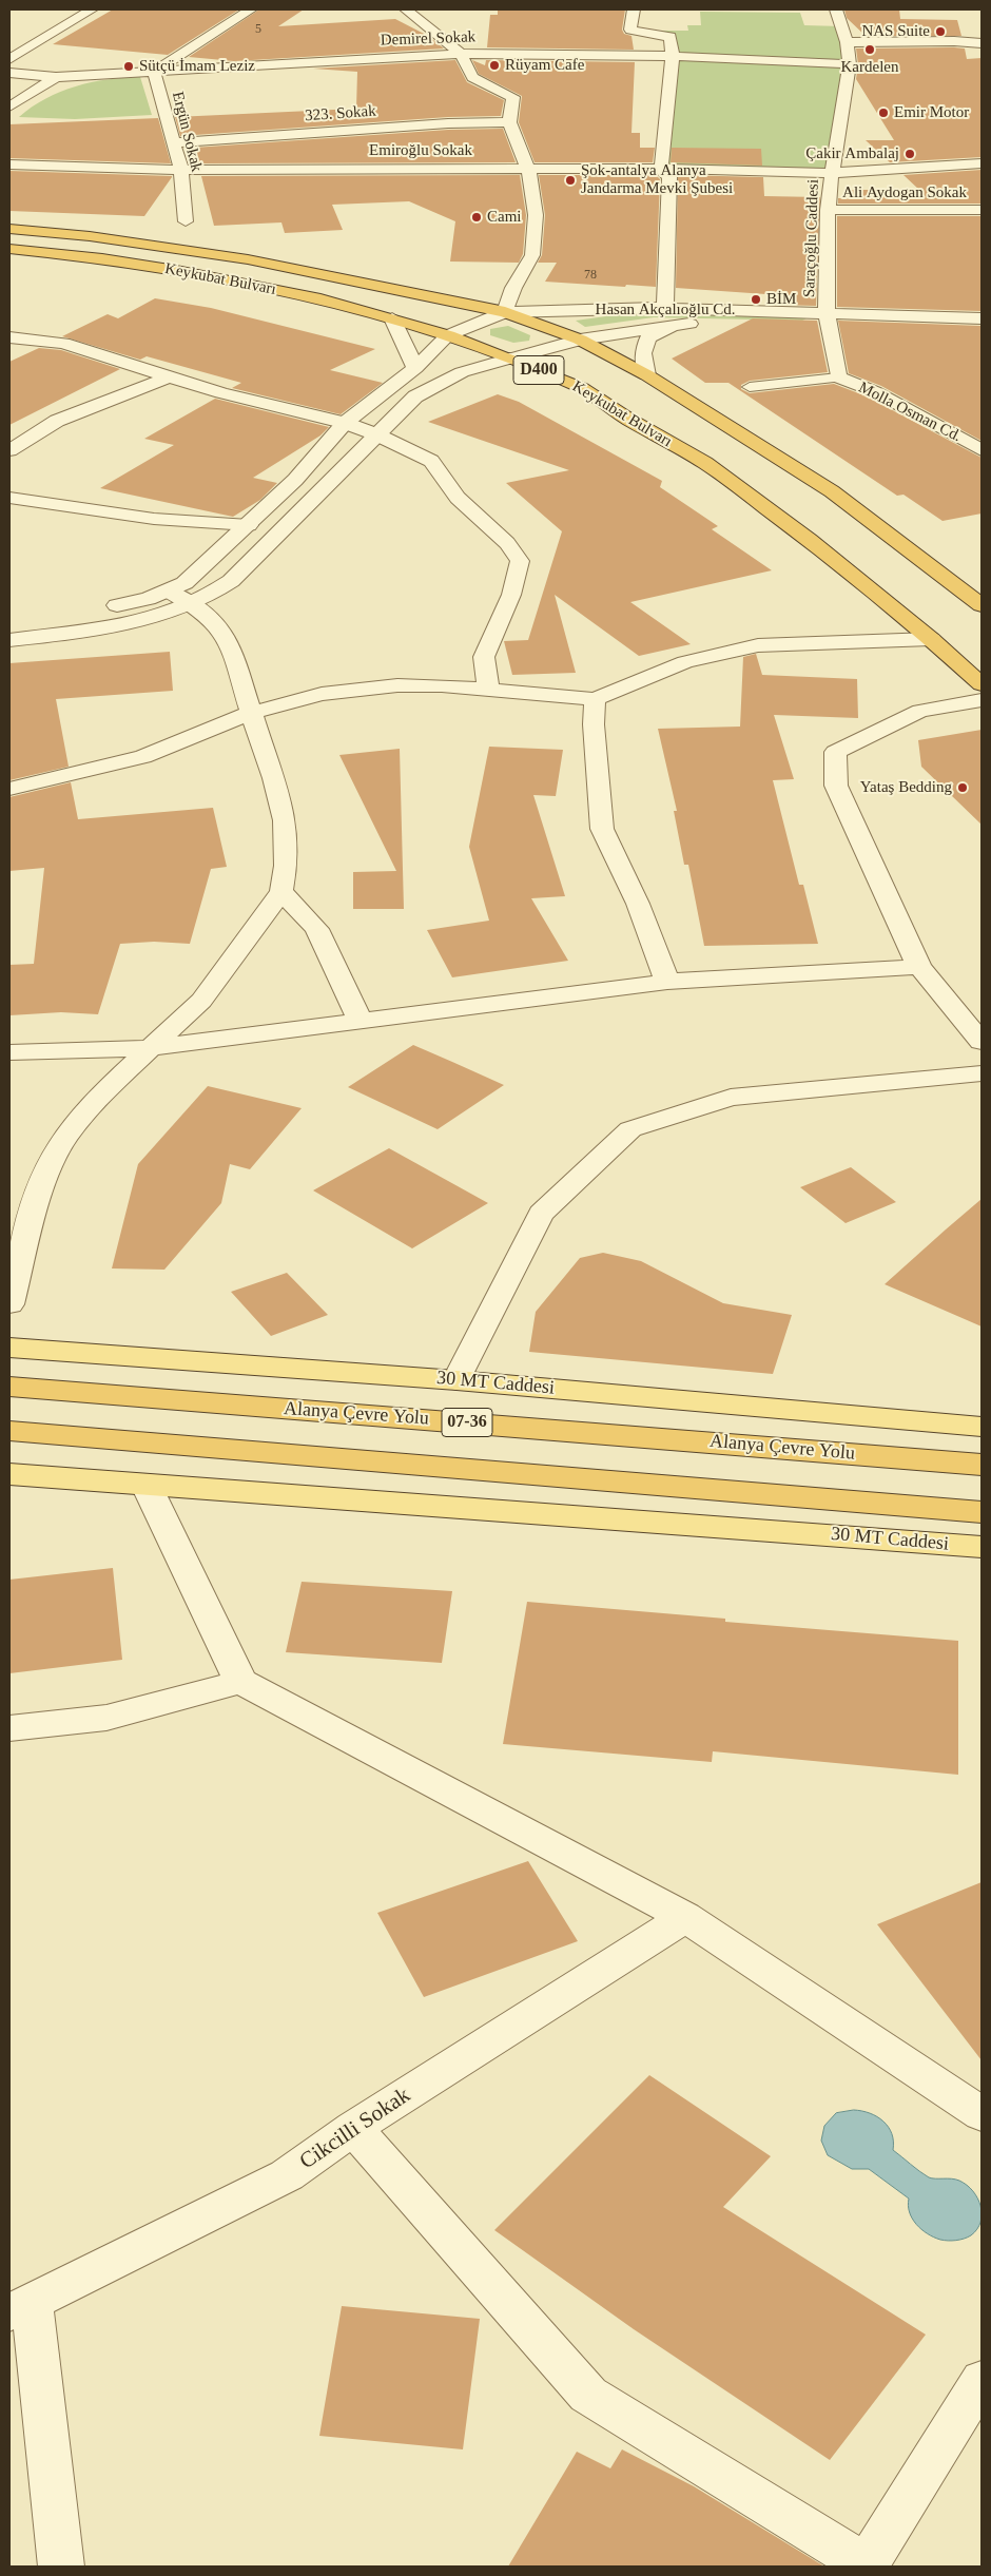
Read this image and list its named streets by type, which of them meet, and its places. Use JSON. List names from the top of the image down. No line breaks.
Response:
{"streets":{"highway":["Keykubat Bulvarı","D400","Alanya Çevre Yolu","07-36"],"main road":["30 MT Caddesi"],"street":["Demirel Sokak","323. Sokak","Ergün Sokak","Emiroğlu Sokak","Ali Aydogan Sokak","Saraçoğlu Caddesi","Hasan Akçalıoğlu Cd.","Molla Osman Cd.","Cikcilli Sokak"]},"crossings":[["Demirel Sokak","Ergün Sokak"],["Demirel Sokak","Saraçoğlu Caddesi"],["323. Sokak","Ergün Sokak"],["Ergün Sokak","Emiroğlu Sokak"],["Emiroğlu Sokak","Saraçoğlu Caddesi"],["Ali Aydogan Sokak","Saraçoğlu Caddesi"],["Saraçoğlu Caddesi","Hasan Akçalıoğlu Cd."],["Saraçoğlu Caddesi","Molla Osman Cd."],["Keykubat Bulvarı","Hasan Akçalıoğlu Cd."],["Hasan Akçalıoğlu Cd.","Molla Osman Cd."]],"places":["NAS Suite","Kardelen","Rüyam Cafe","Sütçü İmam Leziz","Emir Motor","Çakir Ambalaj","Şok-antalya Alanya Jandarma Mevki Şubesi","Cami","BİM","Yataş Bedding"],"house_numbers":["5","78"]}
